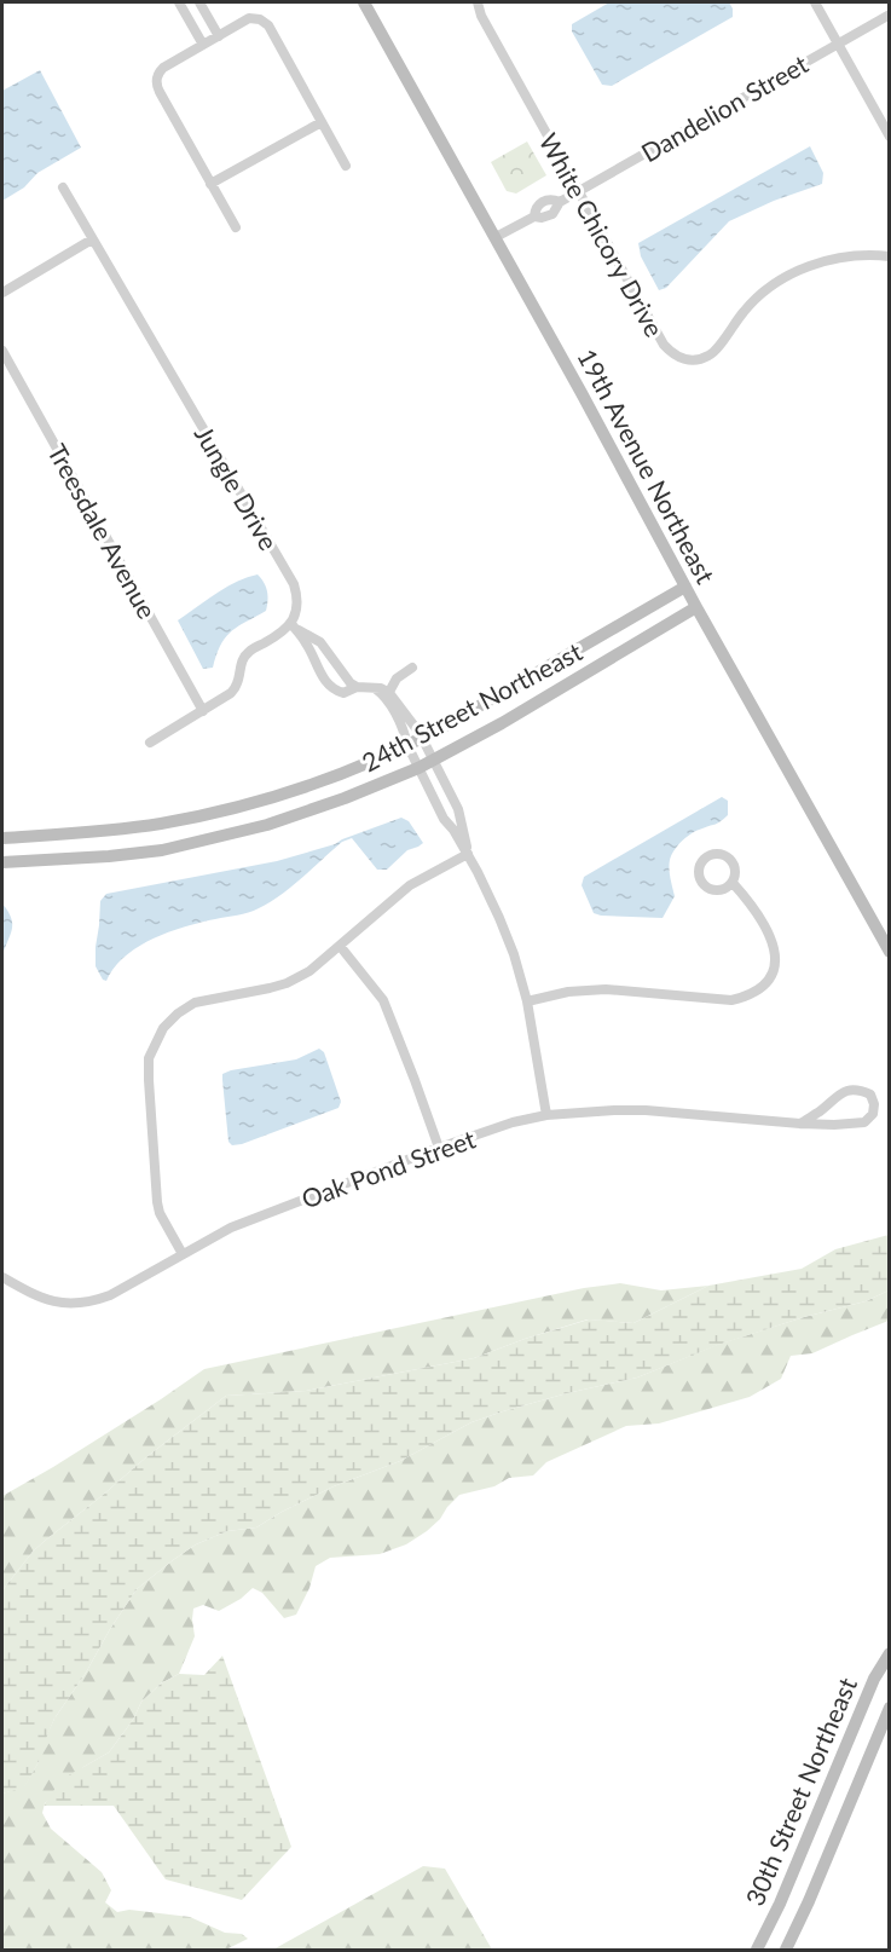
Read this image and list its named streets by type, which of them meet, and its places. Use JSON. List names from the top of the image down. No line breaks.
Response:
{"streets":{"street":["Dandelion Street","White Chicory Drive","19th Avenue Northeast","Jungle Drive","Treesdale Avenue","24th Street Northeast","Oak Pond Street","30th Street Northeast"]},"crossings":[["Dandelion Street","White Chicory Drive"],["Dandelion Street","19th Avenue Northeast"],["19th Avenue Northeast","24th Street Northeast"]]}
